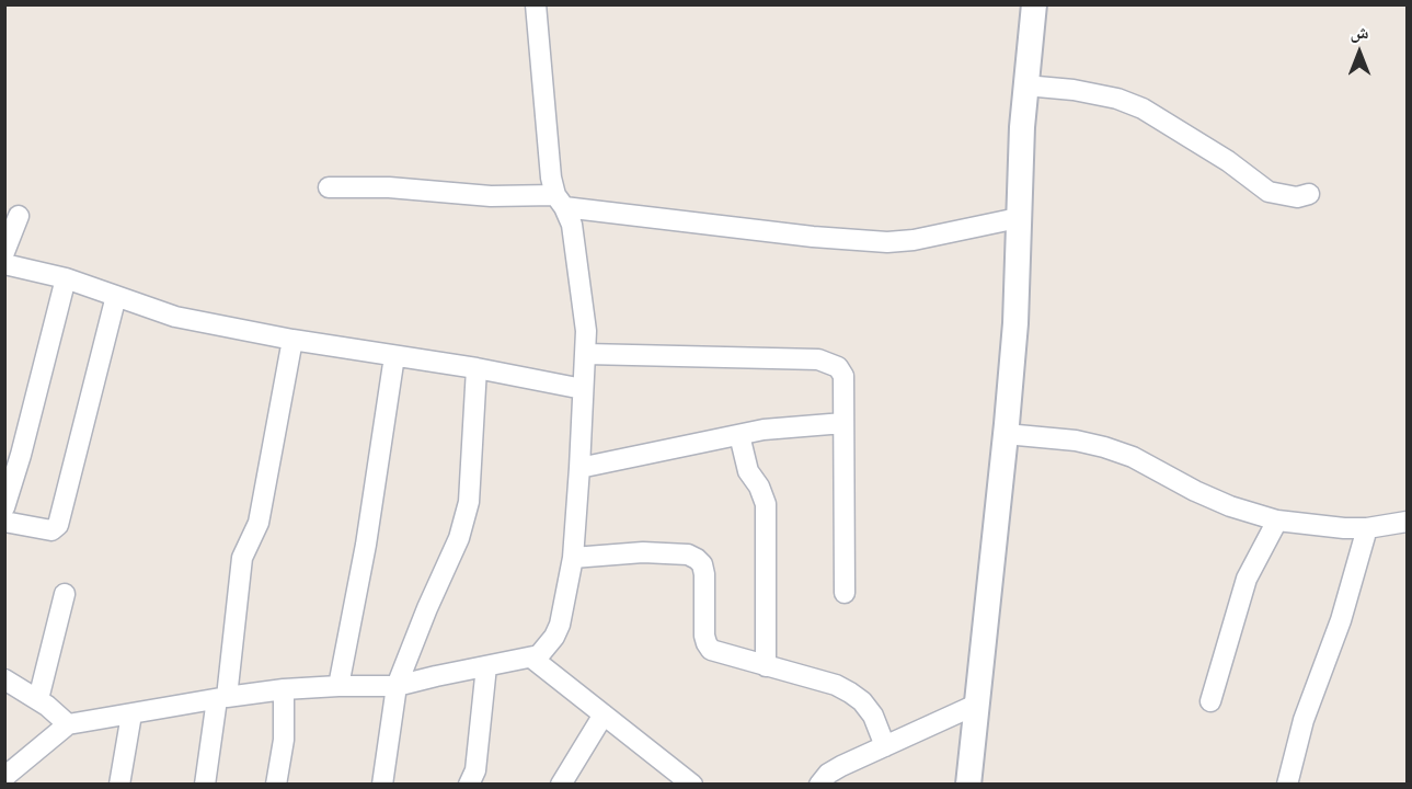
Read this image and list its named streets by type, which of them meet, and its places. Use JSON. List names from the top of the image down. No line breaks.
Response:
{"north":"top"}
